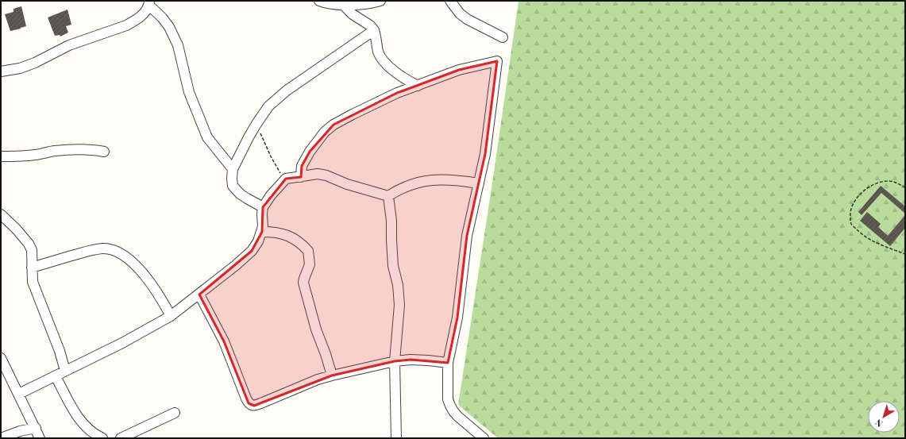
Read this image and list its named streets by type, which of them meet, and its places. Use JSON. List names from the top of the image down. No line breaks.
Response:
{"north":"bottom left"}
